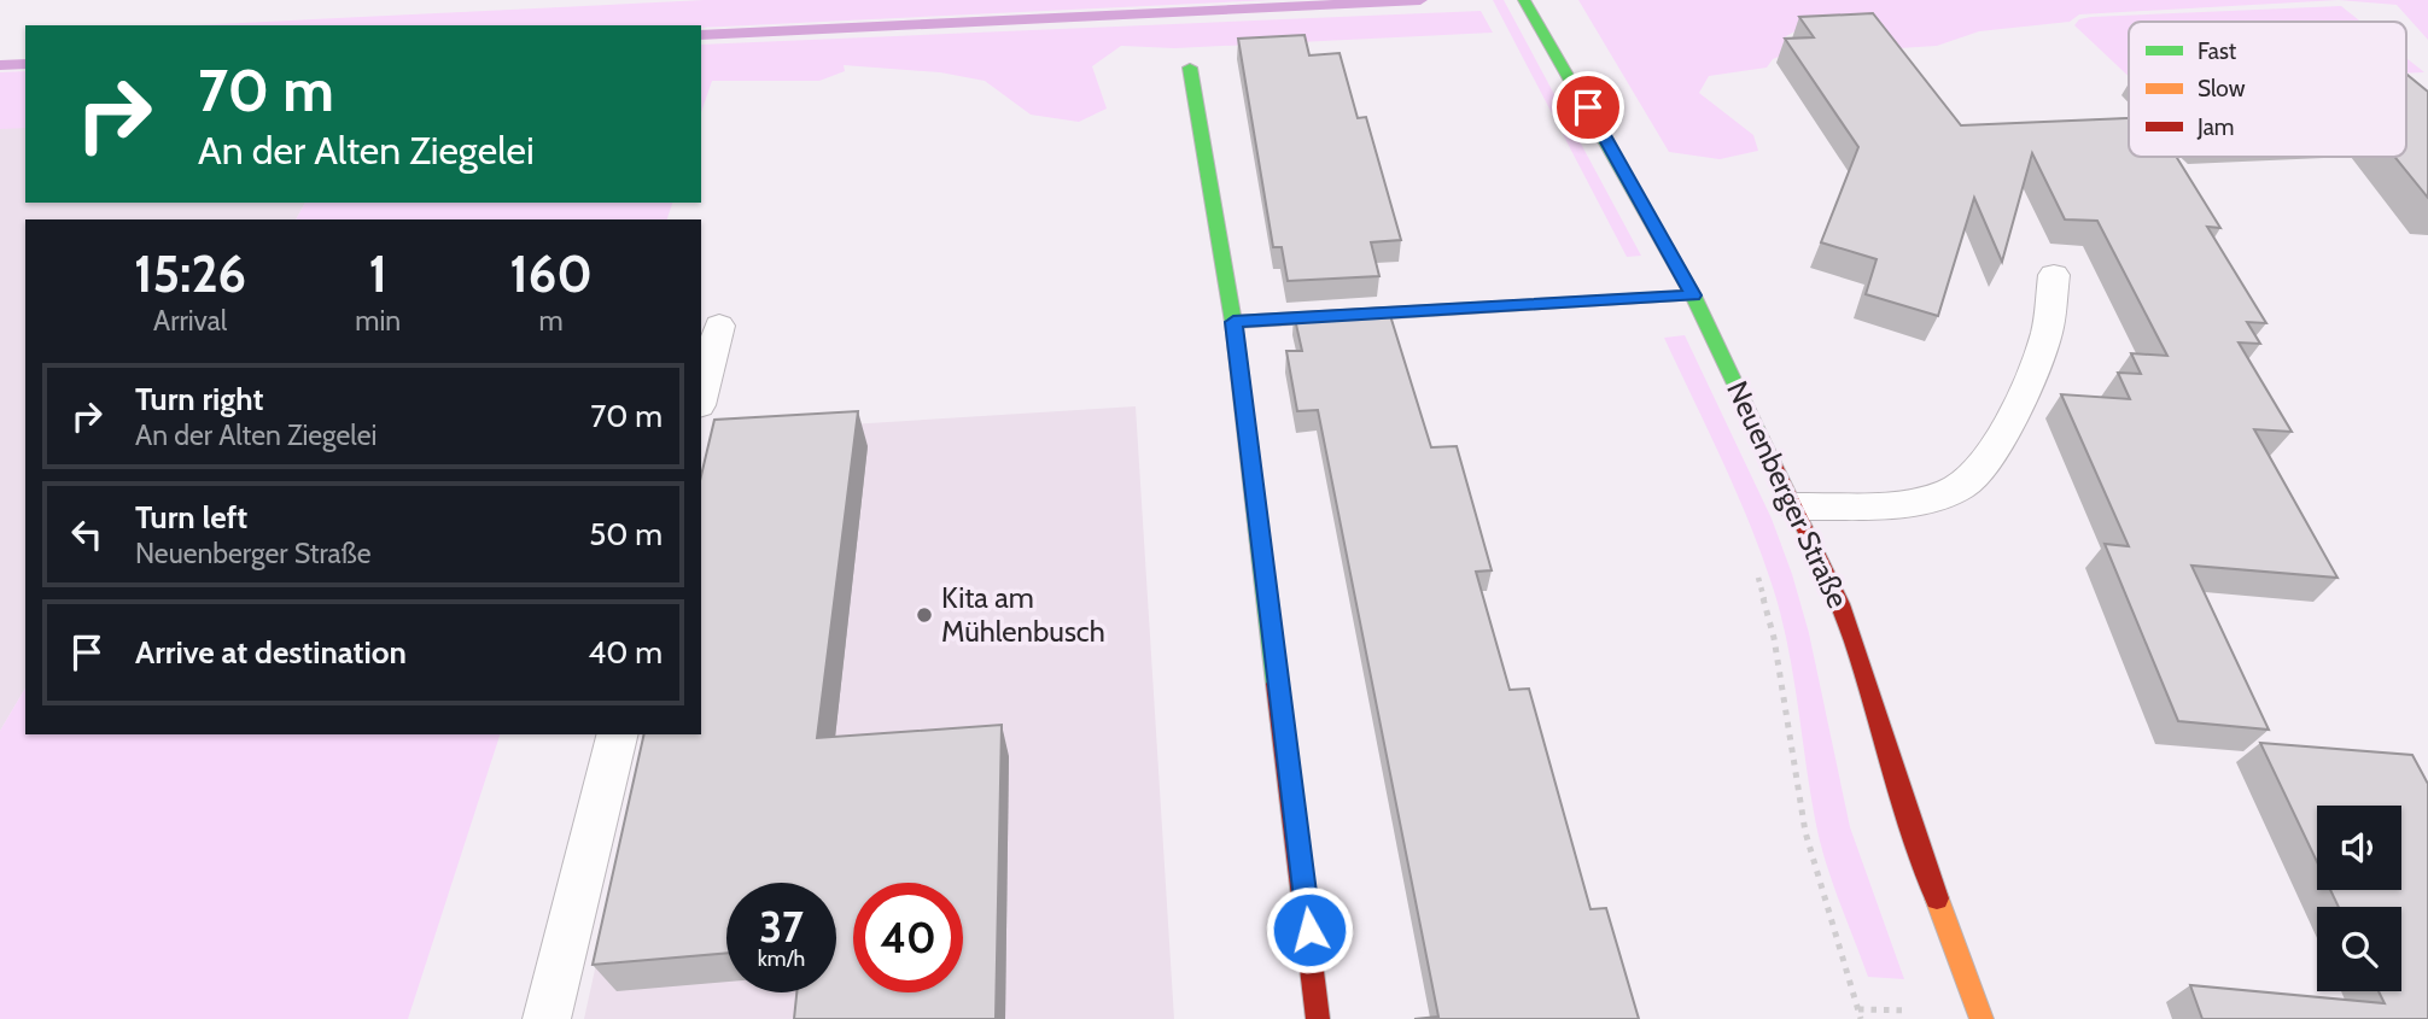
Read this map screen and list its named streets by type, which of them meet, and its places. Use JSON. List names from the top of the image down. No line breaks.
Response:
{"streets":{"street":["Neuenberger Straße"]},"places":["Kita am Mühlenbusch"],"legend":["Fast","Slow","Jam"],"page":{"turn":["70 m","An der Alten Ziegelei"],"eta":["15:26","Arrival","1","min","160","m"],"list":[{"name":"Turn right","note":"An der Alten Ziegelei","value":"70 m"},{"name":"Turn left","note":"Neuenberger Straße","value":"50 m"},{"name":"Arrive at destination","value":"40 m"}],"speed":"37 km/h","limit":"40"}}
